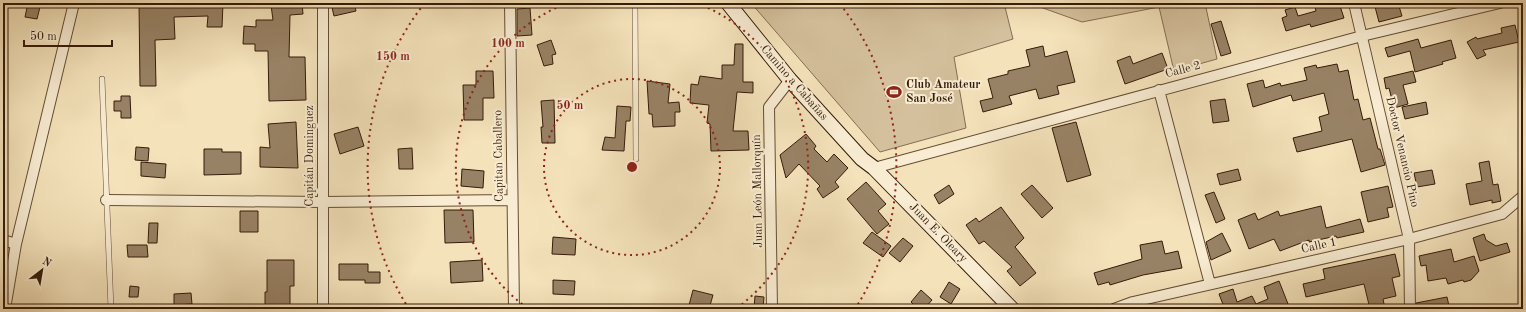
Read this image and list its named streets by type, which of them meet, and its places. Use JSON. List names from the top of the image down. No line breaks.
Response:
{"streets":{"street":["Calle 2","Camino a Cabañas","Doctor Venancio Pino","Capitán Dominguez","Capitan Caballero","Juan León Mallorquín","Juan E. Oleary","Calle 1"]},"crossings":[["Calle 2","Doctor Venancio Pino"],["Calle 2","Juan E. Oleary"],["Camino a Cabañas","Juan León Mallorquín"],["Camino a Cabañas","Juan E. Oleary"],["Doctor Venancio Pino","Calle 1"]],"places":{"sports":["Club Amateur San José"]},"scale_bar":"50 m","north":"top right","rings":["100 m","150 m","50 m"]}
